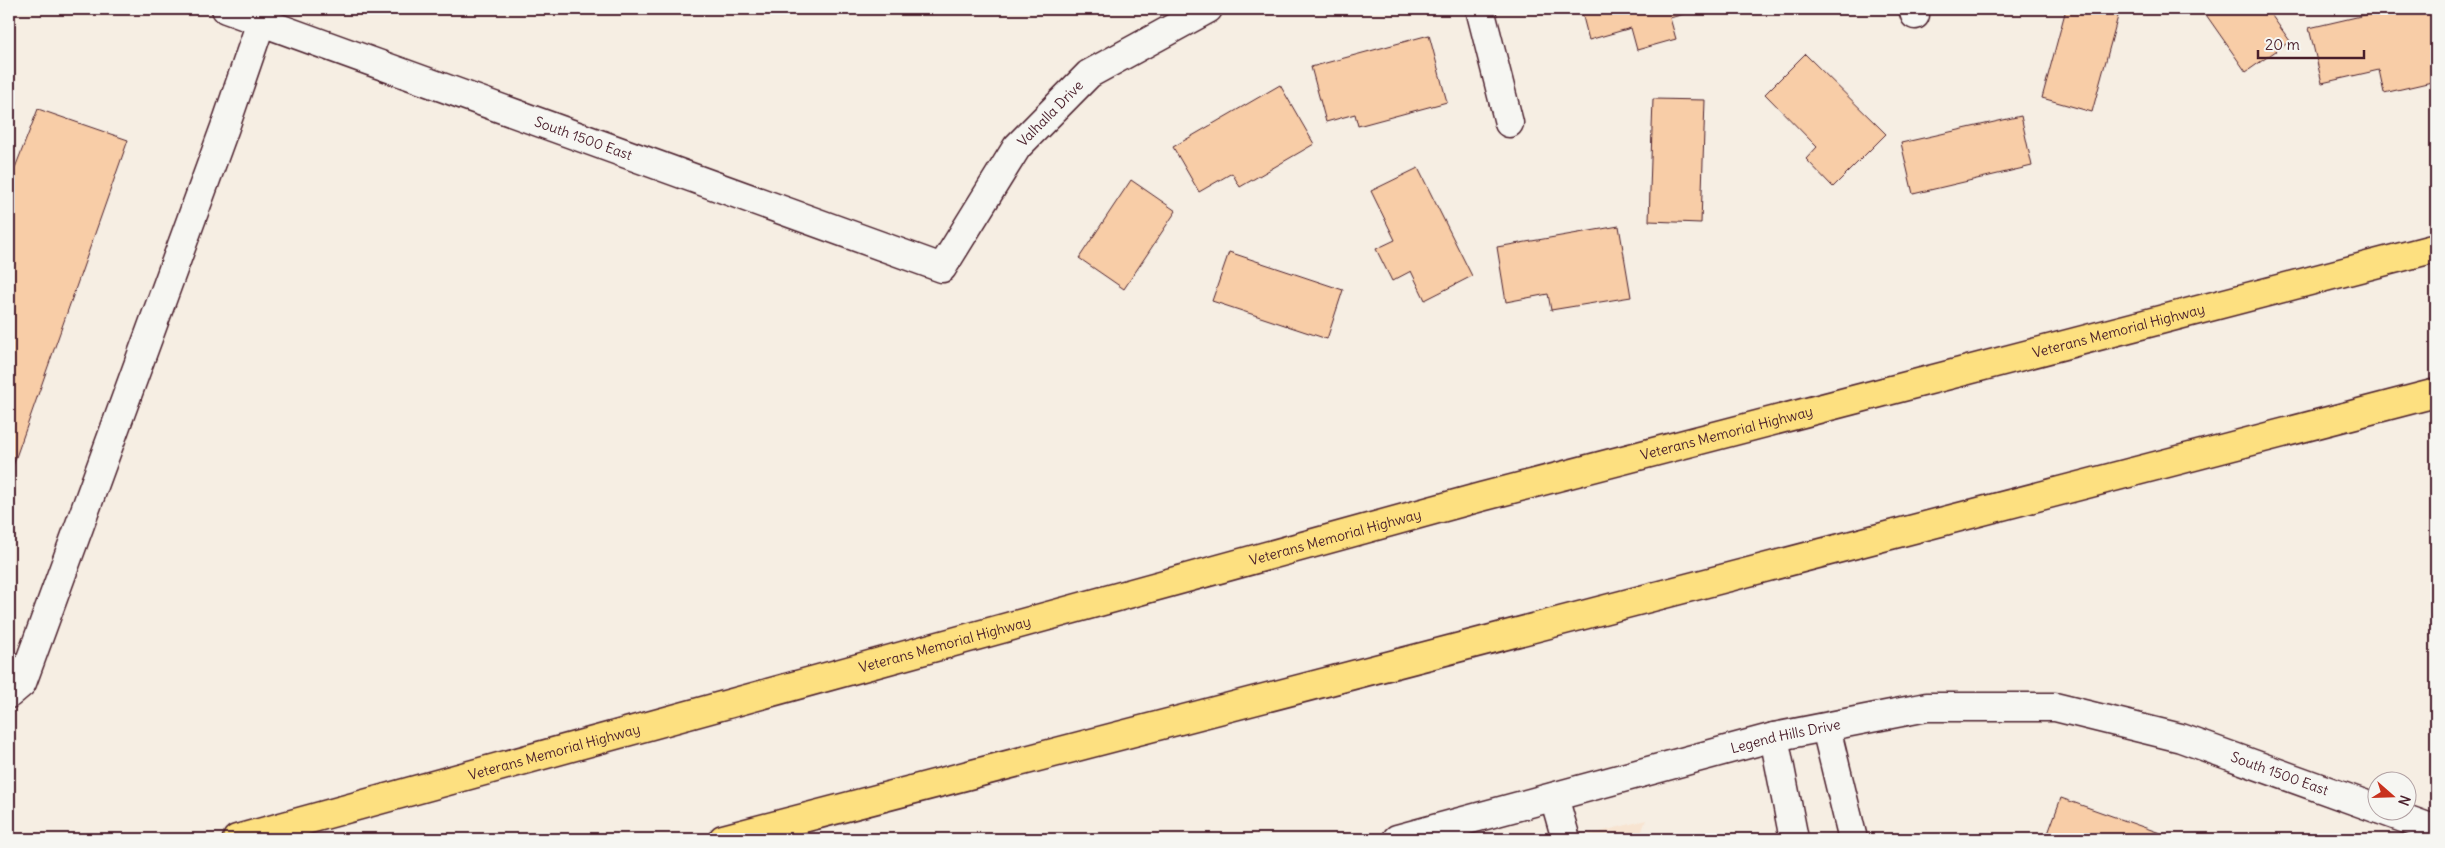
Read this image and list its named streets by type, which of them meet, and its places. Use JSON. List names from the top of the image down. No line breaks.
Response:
{"streets":{"highway":["Veterans Memorial Highway"],"street":["Valhalla Drive","South 1500 East","Legend Hills Drive"]},"crossings":[["Valhalla Drive","South 1500 East"],["South 1500 East","Legend Hills Drive"]],"scale_bar":"20 m","north":"right"}
